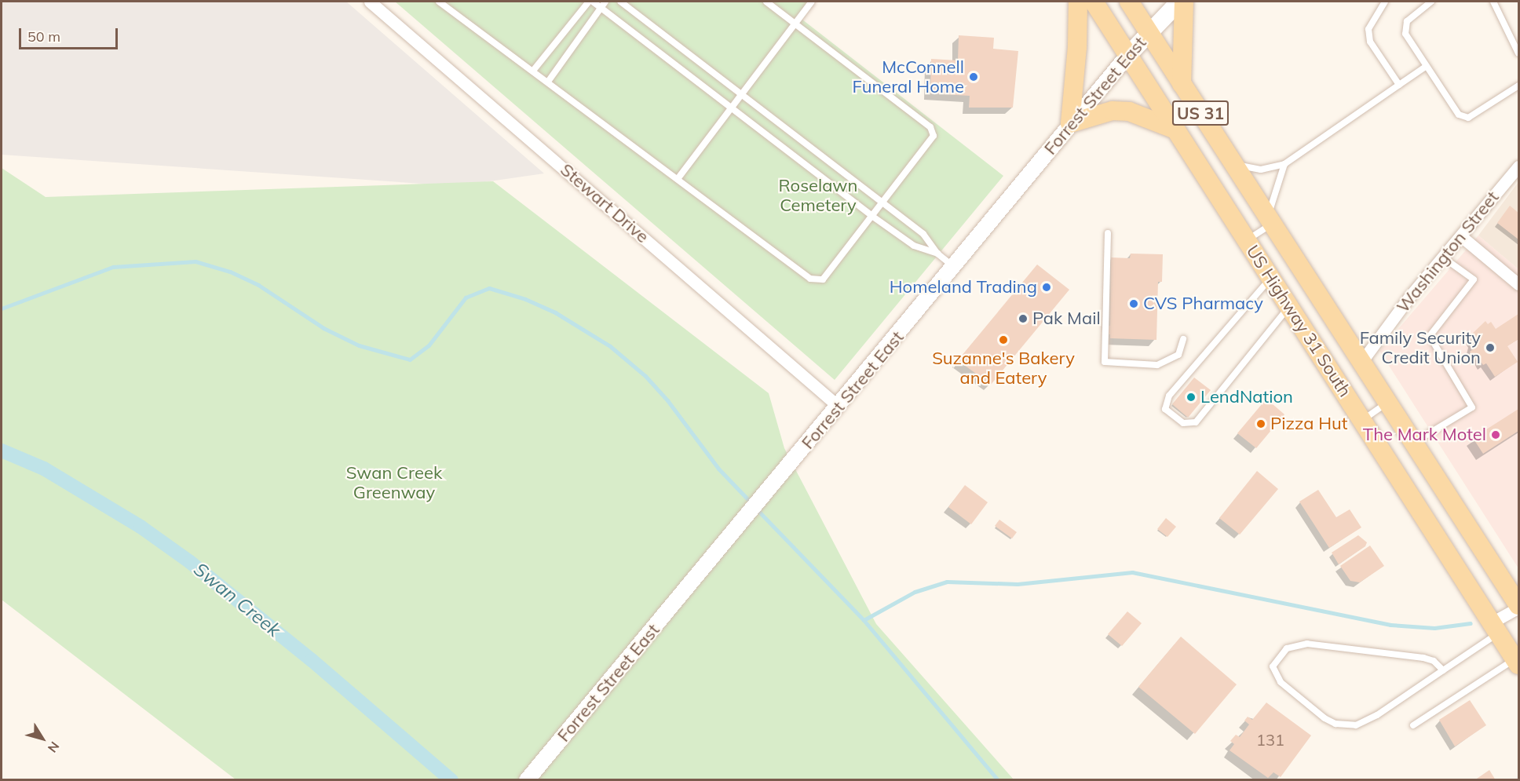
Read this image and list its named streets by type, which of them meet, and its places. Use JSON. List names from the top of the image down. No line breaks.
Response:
{"streets":{"main road":["Forrest Street East","US 31","US Highway 31 South"],"street":["Stewart Drive","Washington Street"]},"crossings":[["Forrest Street East","Stewart Drive"],["Forrest Street East","US Highway 31 South"],["Washington Street","US Highway 31 South"]],"water":["Swan Creek"],"parks":["Roselawn Cemetery","Swan Creek Greenway"],"places":["McConnell Funeral Home","Homeland Trading","CVS Pharmacy","Pak Mail","Suzanne's Bakery and Eatery","Family Security Credit Union","LendNation","Pizza Hut","The Mark Motel"],"house_numbers":["131"],"scale_bar":"50 m","north":"bottom right"}
